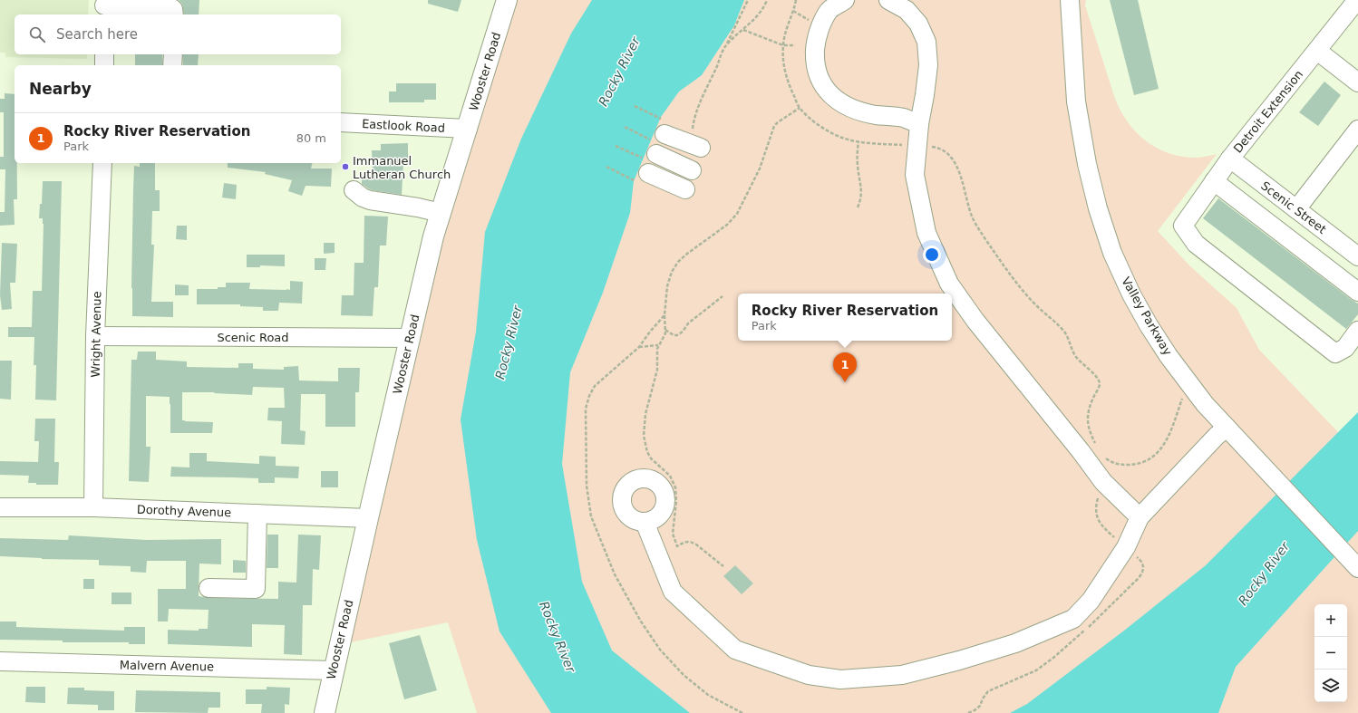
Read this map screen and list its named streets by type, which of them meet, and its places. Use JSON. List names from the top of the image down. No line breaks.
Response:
{"streets":{"main road":["Wooster Road"],"street":["Detroit Extension","Eastlook Road","Scenic Street","Valley Parkway","Wright Avenue","Scenic Road","Dorothy Avenue","Malvern Avenue"]},"crossings":[["Wooster Road","Eastlook Road"],["Wooster Road","Scenic Road"],["Wooster Road","Dorothy Avenue"],["Wooster Road","Malvern Avenue"],["Detroit Extension","Scenic Street"],["Wright Avenue","Scenic Road"],["Wright Avenue","Dorothy Avenue"]],"water":["Rocky River"],"places":["Immanuel Lutheran Church"],"page":{"search":"Search here","heading":"Nearby","list":[{"mark":"1","name":"Rocky River Reservation","note":"Park","value":"80 m"}],"popup":["Rocky River Reservation","Park"],"pins":"1","map_buttons":["+","−"]}}
